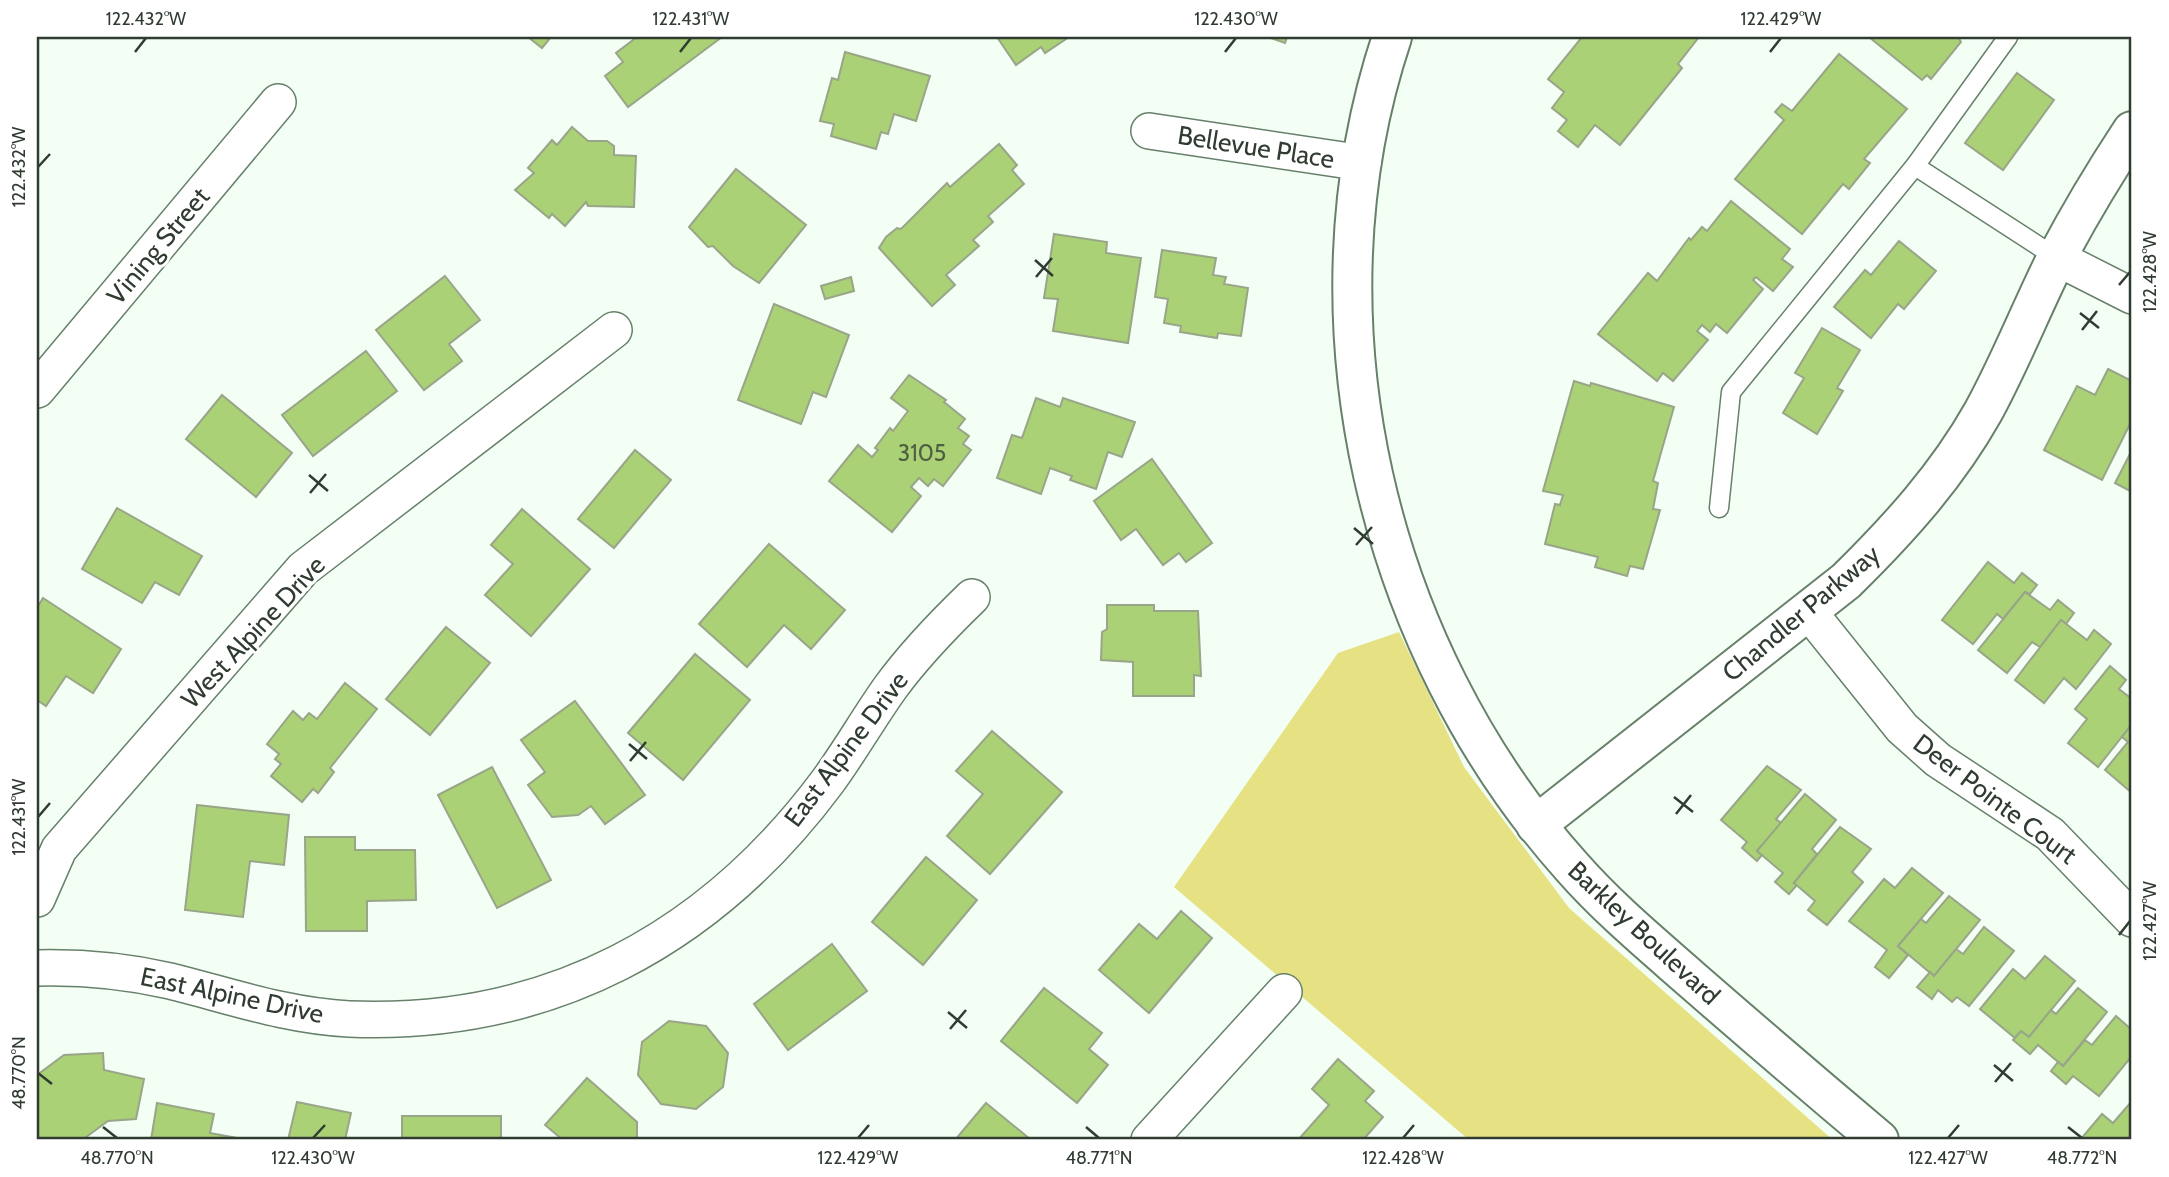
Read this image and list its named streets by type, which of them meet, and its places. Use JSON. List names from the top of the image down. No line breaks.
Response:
{"streets":{"main road":["Chandler Parkway","Barkley Boulevard"],"street":["Bellevue Place","Vining Street","West Alpine Drive","East Alpine Drive","Deer Pointe Court"]},"crossings":[["Bellevue Place","Barkley Boulevard"],["Chandler Parkway","Deer Pointe Court"],["Chandler Parkway","Barkley Boulevard"]],"house_numbers":["3105"],"coordinates":["122.432°W","122.431°W","122.430°W","122.429°W","122.428°W","122.427°W","48.770°N","48.771°N","48.772°N"]}
